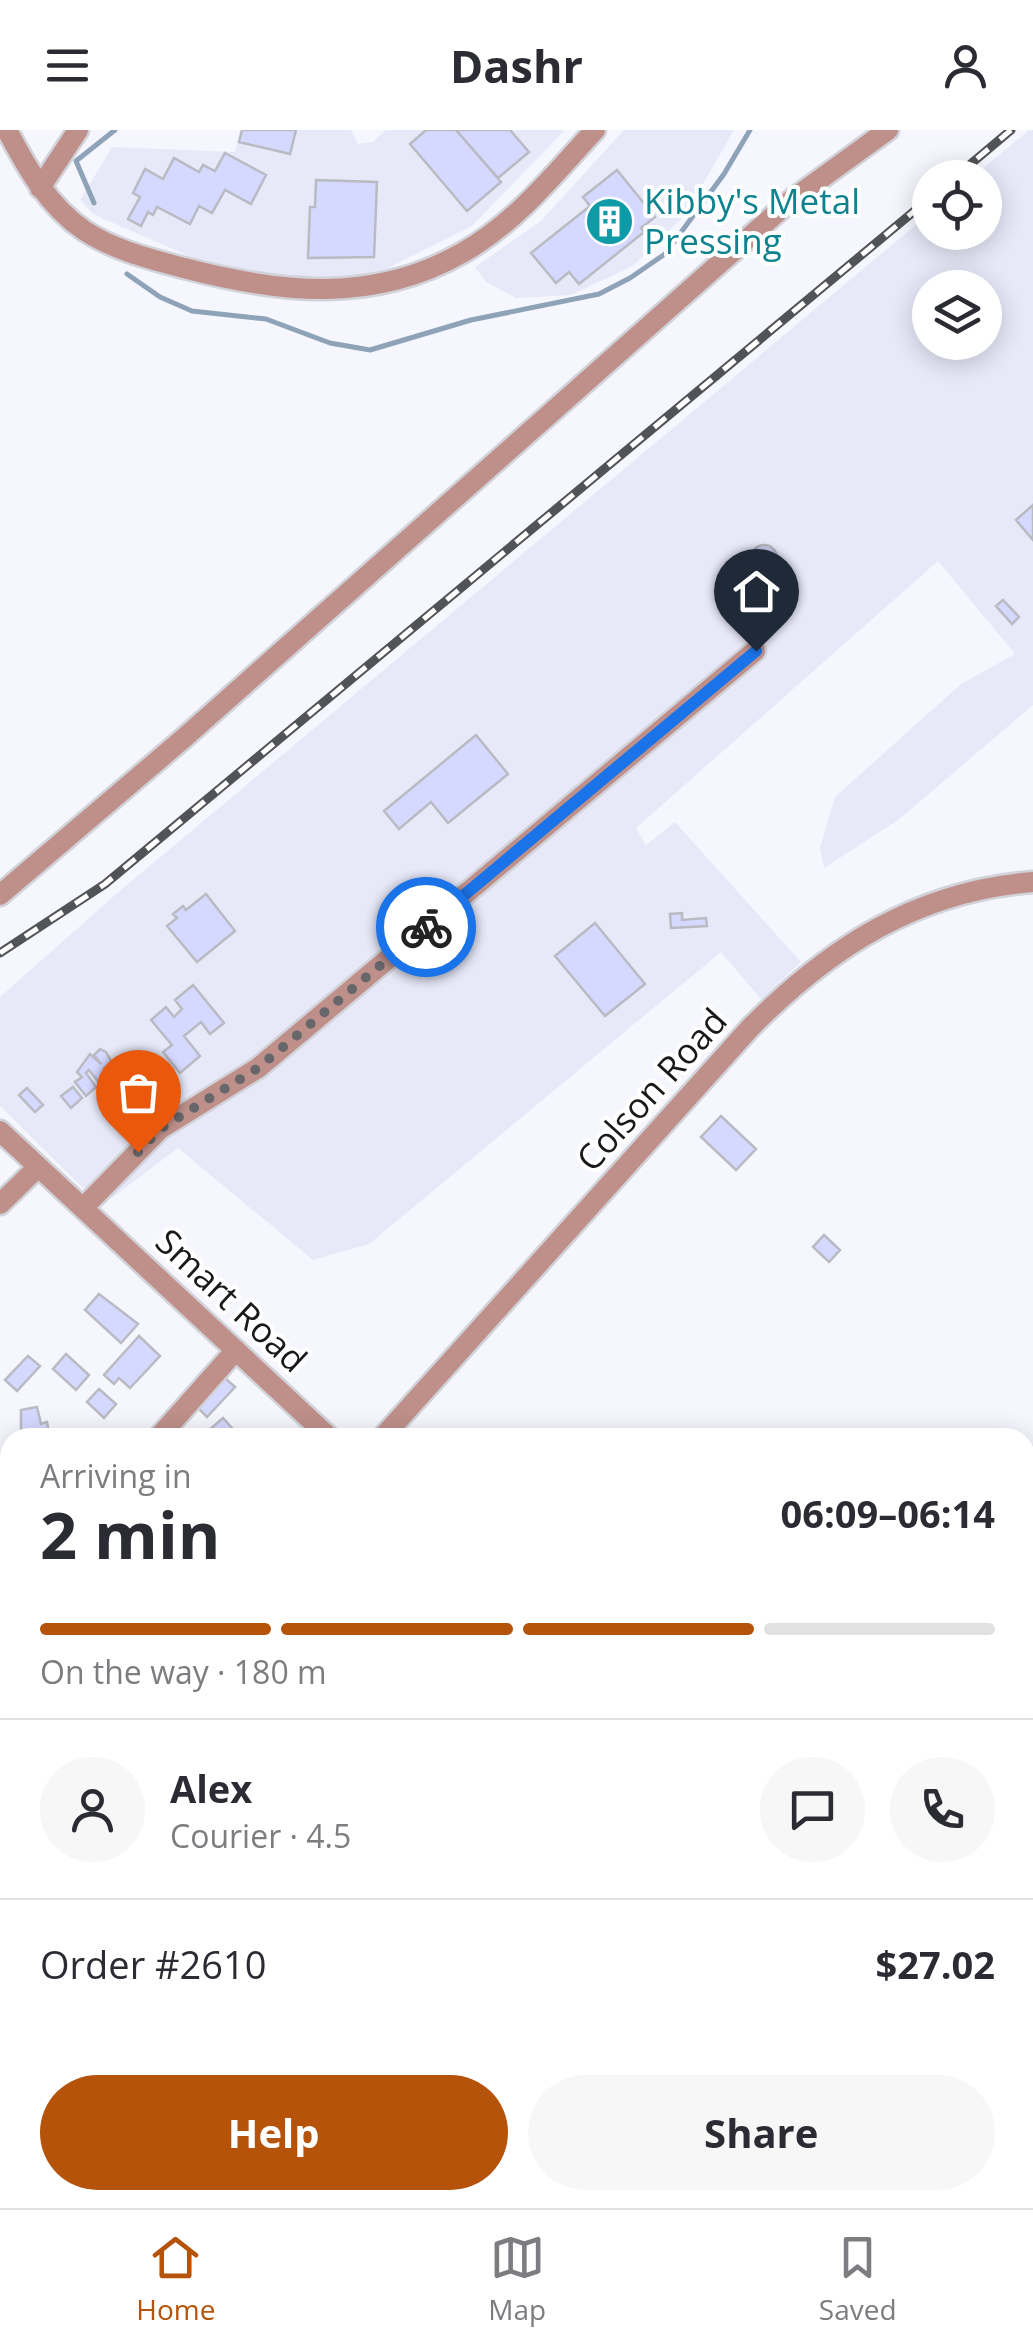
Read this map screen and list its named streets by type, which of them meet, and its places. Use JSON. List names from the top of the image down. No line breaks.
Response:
{"streets":{"street":["Colson Road","Smart Road"]},"places":{"building":["Kibby's Metal Pressing"]},"page":{"header":"Dashr","heading":["2 min","Arriving in","06:09–06:14"],"panel":["Alex","Courier · 4.5","Order #2610","$27.02"],"bar":"On the way · 180 m","buttons":["Help","Share"],"tabs":["Home","Map","Saved"]}}
